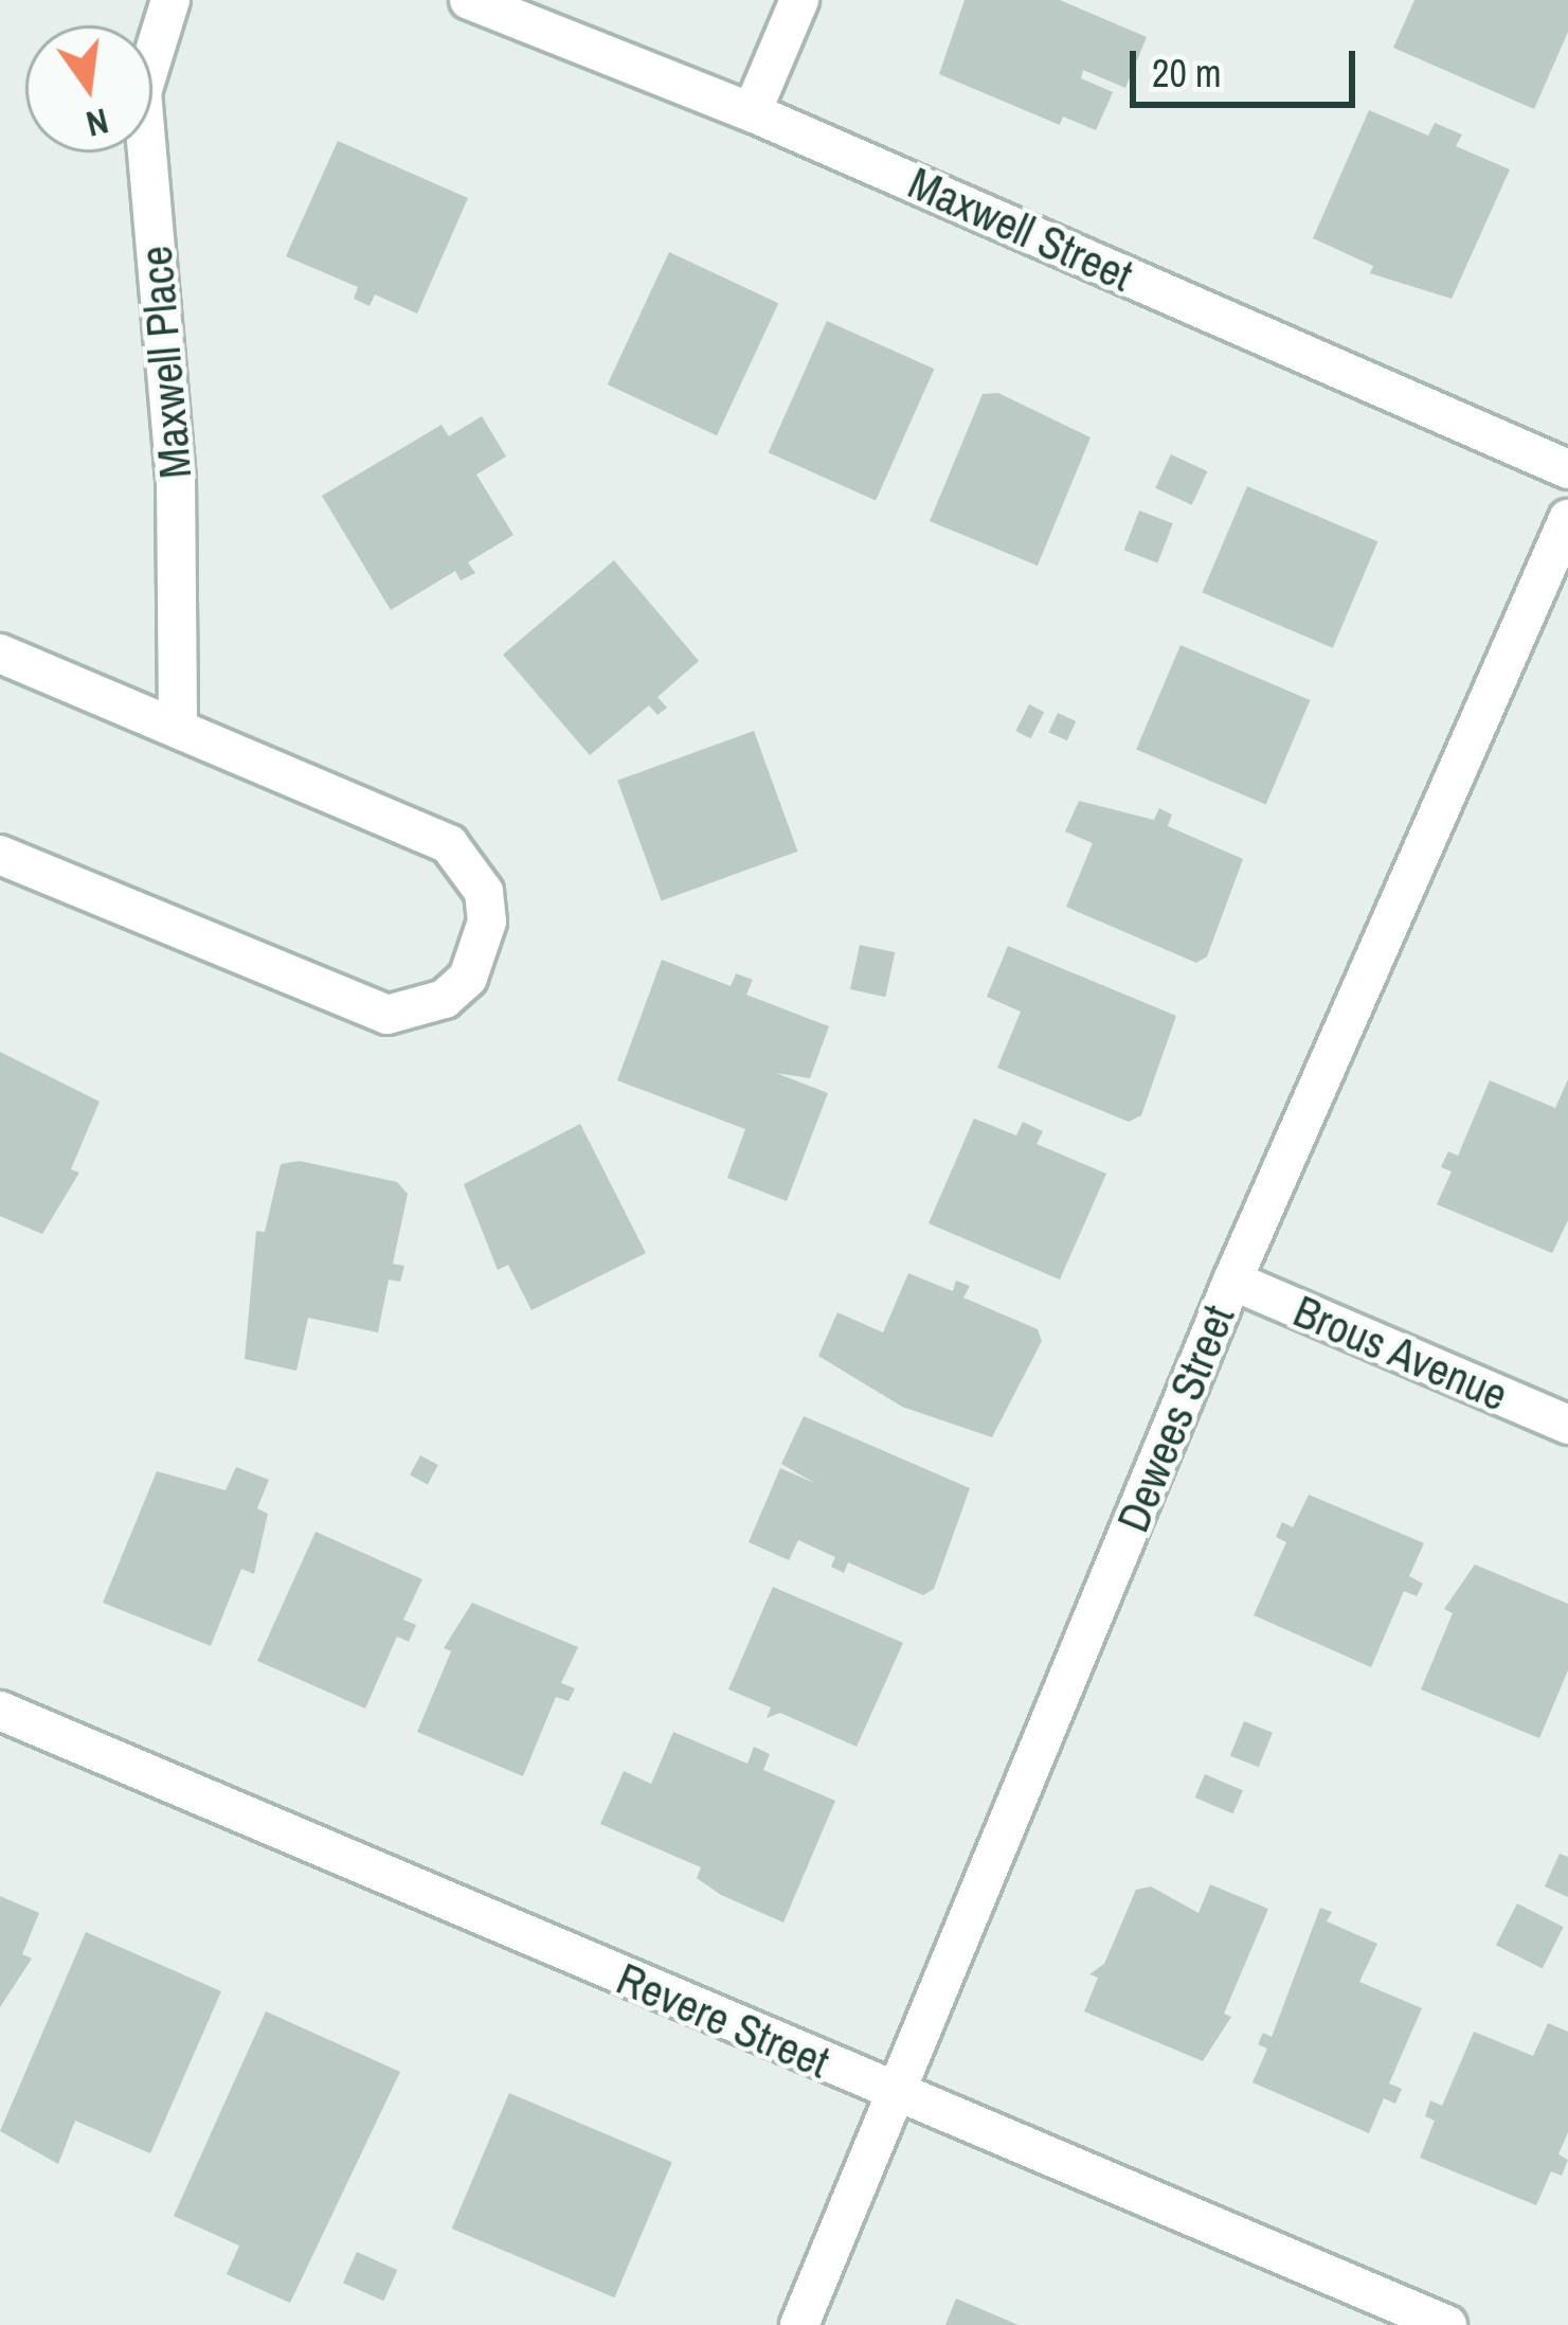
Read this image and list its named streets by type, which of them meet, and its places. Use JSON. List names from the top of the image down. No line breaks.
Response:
{"streets":{"street":["Maxwell Street","Maxwell Place","Brous Avenue","Dewees Street","Revere Street"]},"crossings":[["Brous Avenue","Dewees Street"],["Dewees Street","Revere Street"]],"scale_bar":"20 m","north":"bottom"}
